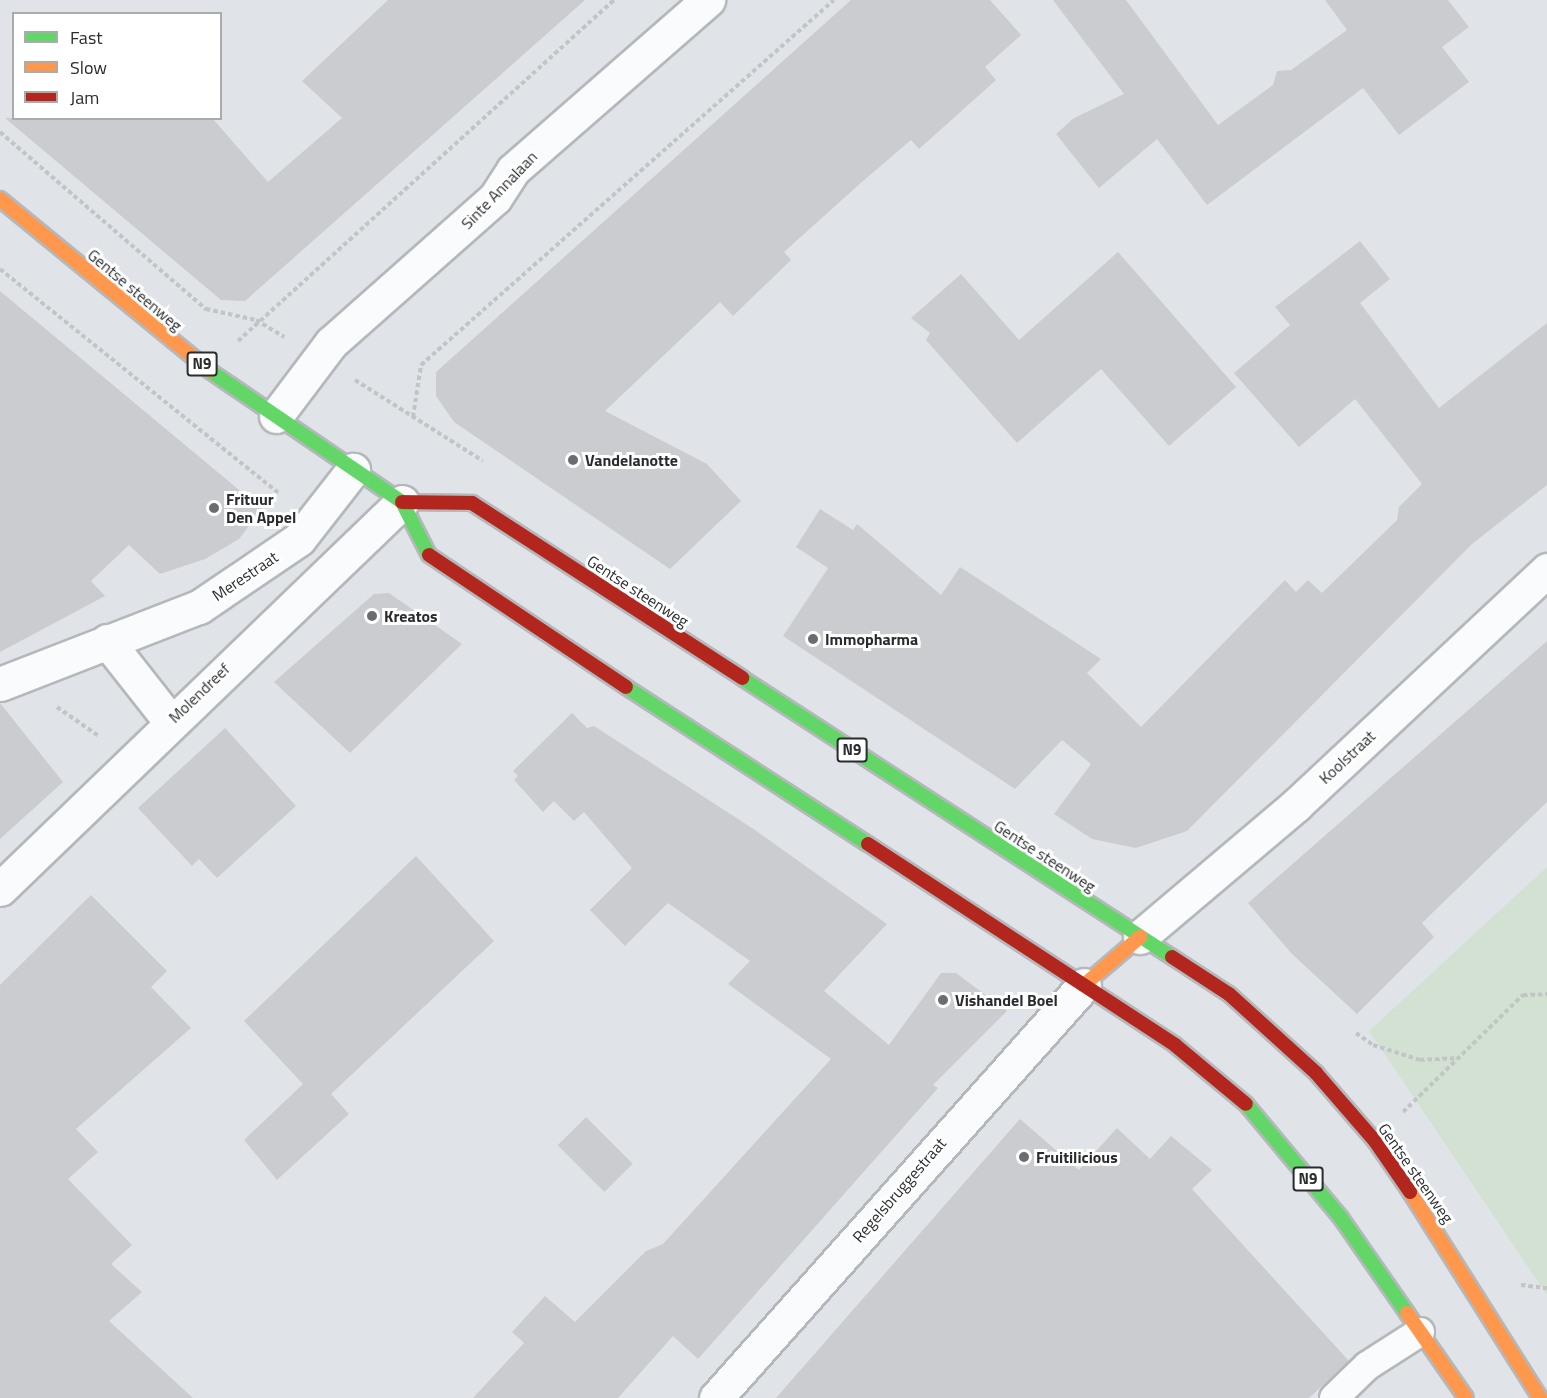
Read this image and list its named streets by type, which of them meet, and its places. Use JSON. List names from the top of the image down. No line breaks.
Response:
{"streets":{"main road":["Gentse steenweg","N9"],"street":["Sinte Annalaan","Merestraat","Molendreef","Koolstraat","Regelsbruggestraat"]},"crossings":[["Sinte Annalaan","Gentse steenweg"],["Gentse steenweg","Merestraat"],["Gentse steenweg","Molendreef"],["Gentse steenweg","Koolstraat"],["Gentse steenweg","Regelsbruggestraat"]],"places":["Vandelanotte","Frituur Den Appel","Kreatos","Immopharma","Vishandel Boel","Fruitilicious"],"legend":["Fast","Slow","Jam"]}
